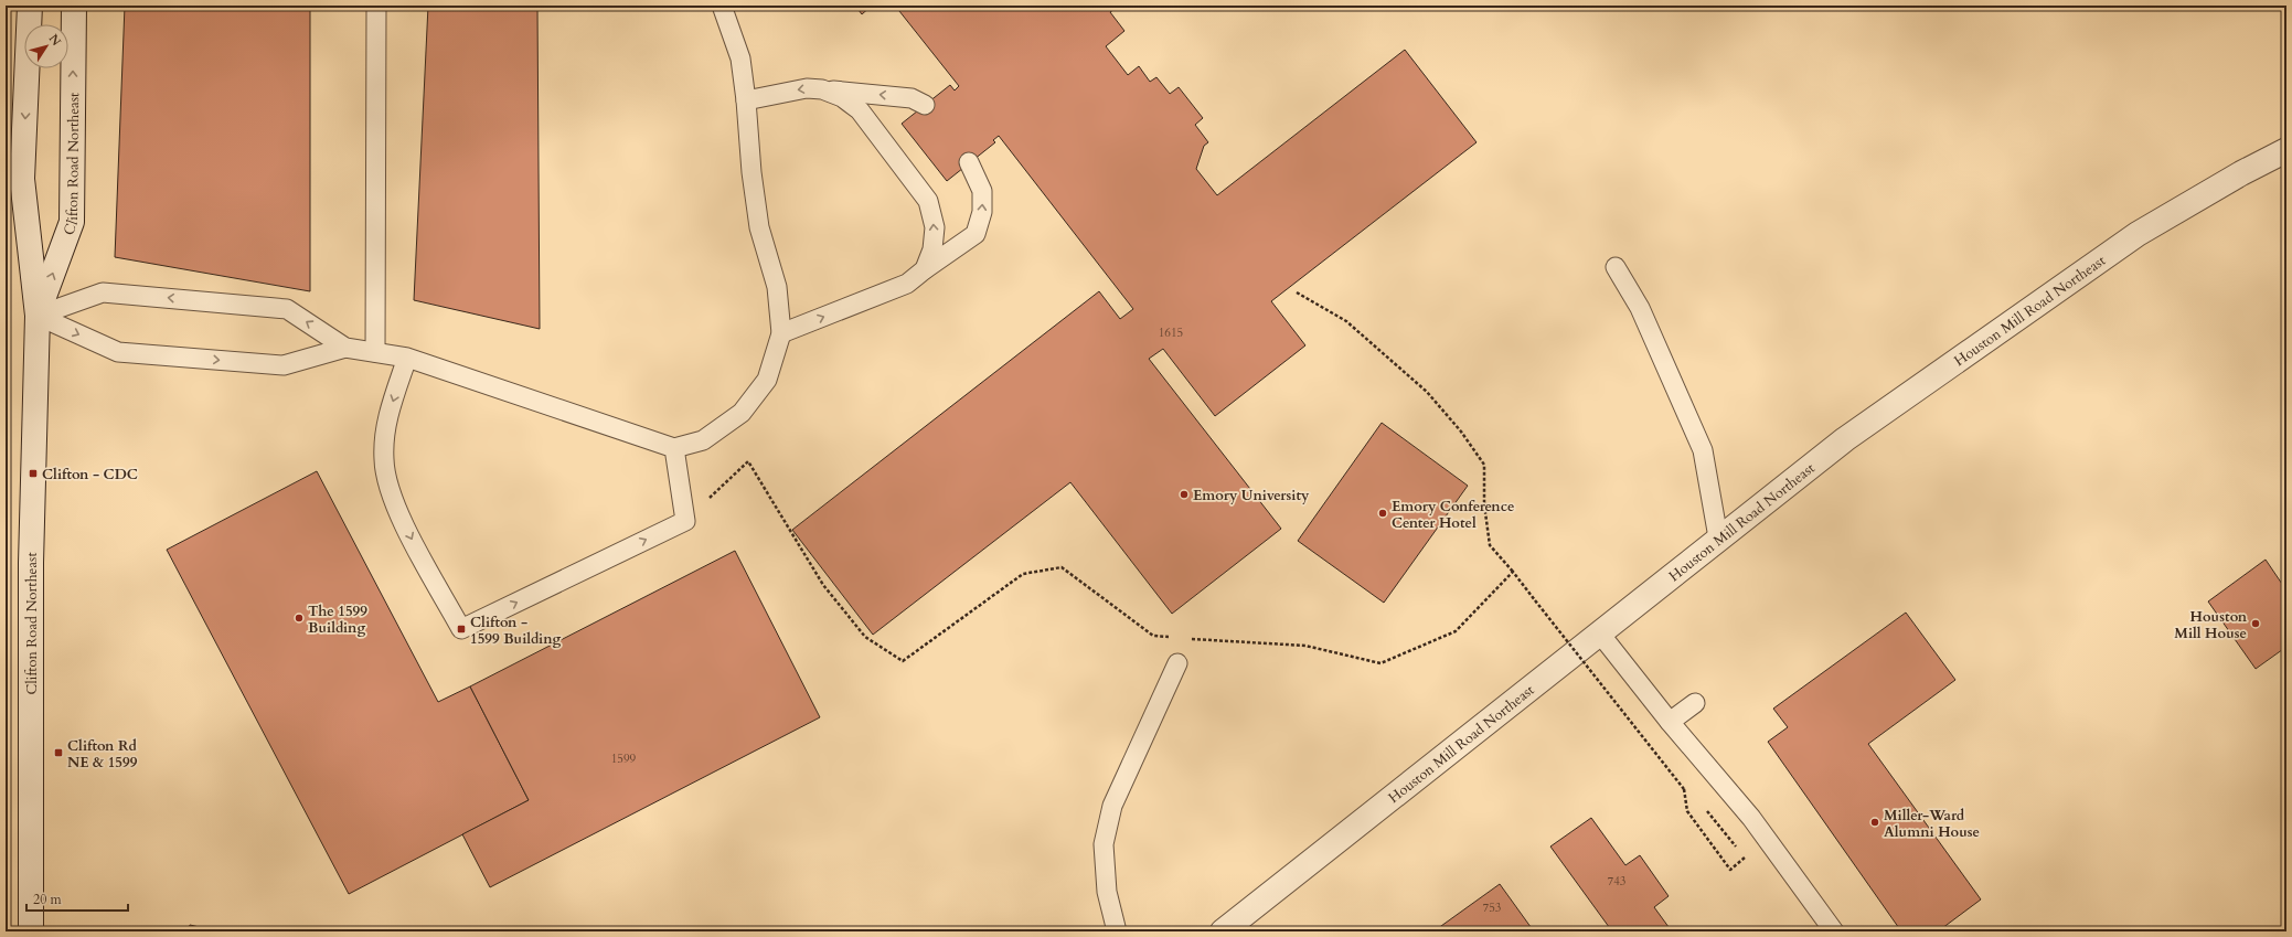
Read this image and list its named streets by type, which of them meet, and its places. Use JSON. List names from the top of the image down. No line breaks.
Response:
{"streets":{"street":["Clifton Road Northeast","Houston Mill Road Northeast"]},"places":{"transit":["Clifton - CDC","Clifton - 1599 Building","Clifton Rd NE & 1599"],"other":["Emory University","Emory Conference Center Hotel","The 1599 Building","Houston Mill House","Miller-Ward Alumni House"]},"house_numbers":["1615","1599","743","753"],"scale_bar":"20 m","north":"top right"}
